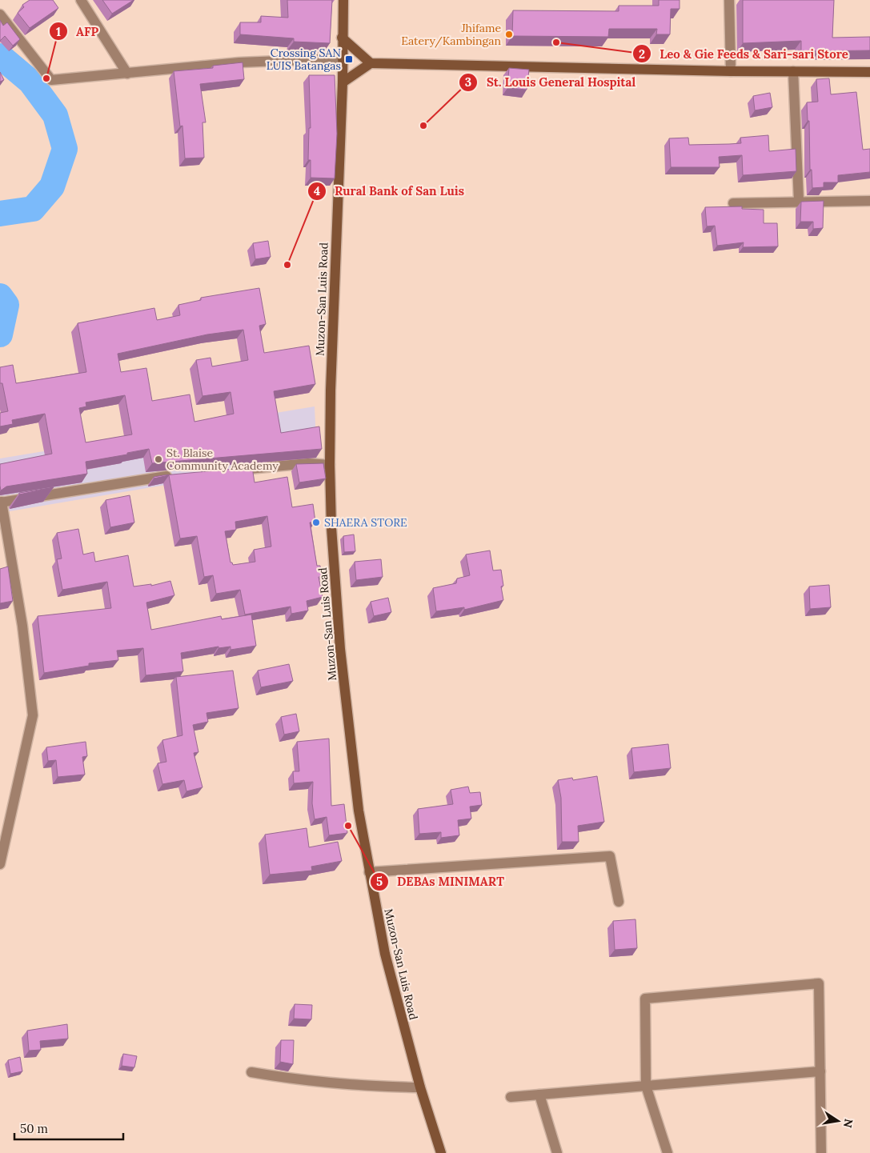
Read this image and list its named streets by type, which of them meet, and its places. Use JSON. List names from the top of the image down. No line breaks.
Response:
{"streets":{"main road":["Muzon-San Luis Road"]},"places":{"other":["Jhifame Eatery/Kambingan","Leo & Gie Feeds & Sari-sari Store","AFP","St. Louis General Hospital","Rural Bank of San Luis","St. Blaise Community Academy","SHAERA STORE","DEBAs MINIMART"],"transit":["Crossing SAN LUIS Batangas"]},"scale_bar":"50 m","north":"right"}
